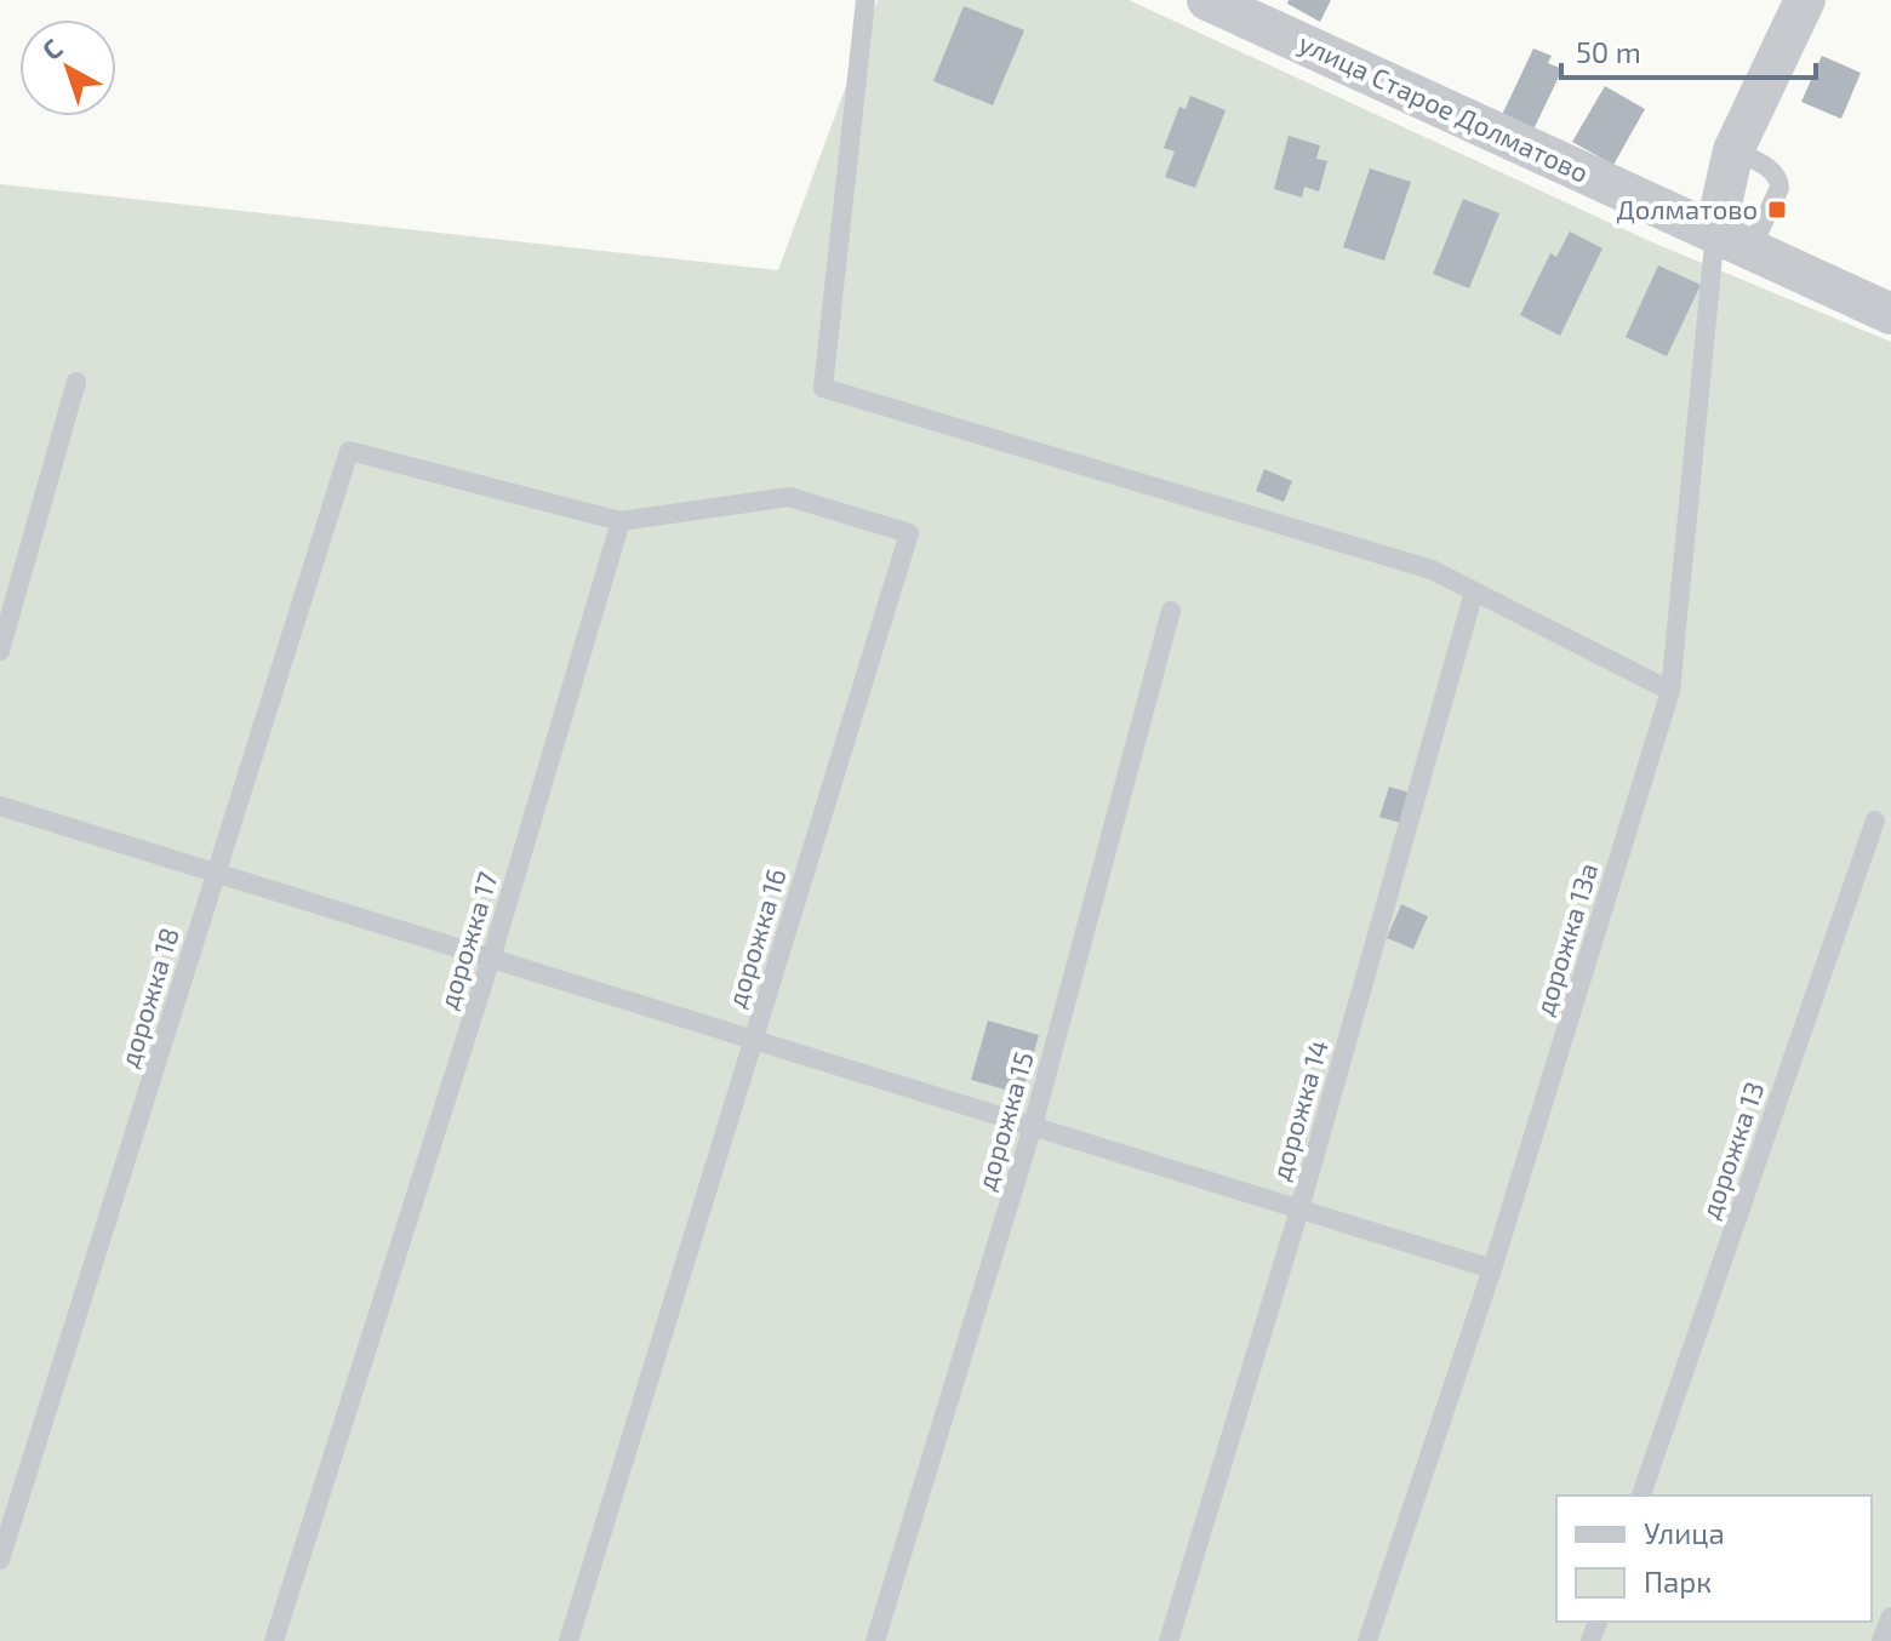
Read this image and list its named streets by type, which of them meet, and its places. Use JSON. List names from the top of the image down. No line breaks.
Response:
{"streets":{"street":["улица Старое Долматово"],"lane":["дорожка 16","дорожка 13а","дорожка 17","дорожка 18","дорожка 14","дорожка 15","дорожка 13"]},"crossings":[["улица Старое Долматово","дорожка 13а"],["дорожка 16","дорожка 17"],["дорожка 16","дорожка 18"],["дорожка 17","дорожка 18"]],"places":{"transit":["Долматово"]},"legend":["Улица","Парк"],"scale_bar":"50 m","north":"top left"}
